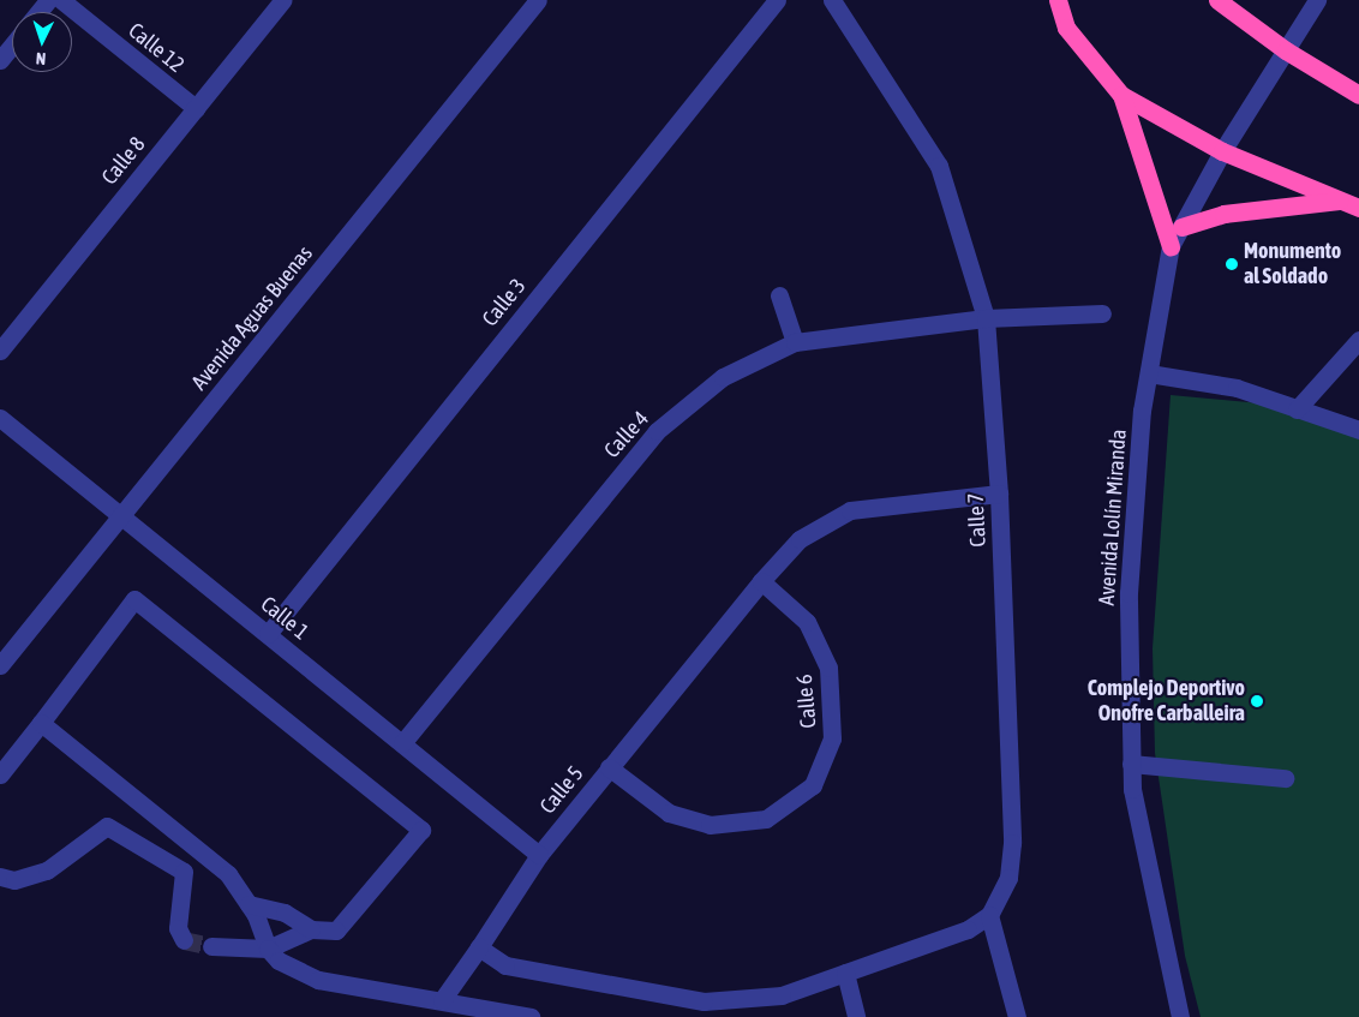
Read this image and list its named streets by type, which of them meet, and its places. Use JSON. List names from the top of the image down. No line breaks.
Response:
{"streets":{"street":["Calle 12","Calle 8","Calle 3","Avenida Aguas Buenas","Calle 4","Avenida Lolín Miranda","Calle 7","Calle 1","Calle 6","Calle 5"]},"crossings":[["Calle 12","Calle 8"],["Calle 3","Calle 1"],["Avenida Aguas Buenas","Calle 1"],["Calle 4","Calle 7"],["Calle 4","Calle 1"],["Calle 7","Calle 5"],["Calle 1","Calle 5"],["Calle 6","Calle 5"]],"places":["Monumento al Soldado","Complejo Deportivo Onofre Carballeira"],"north":"bottom"}
